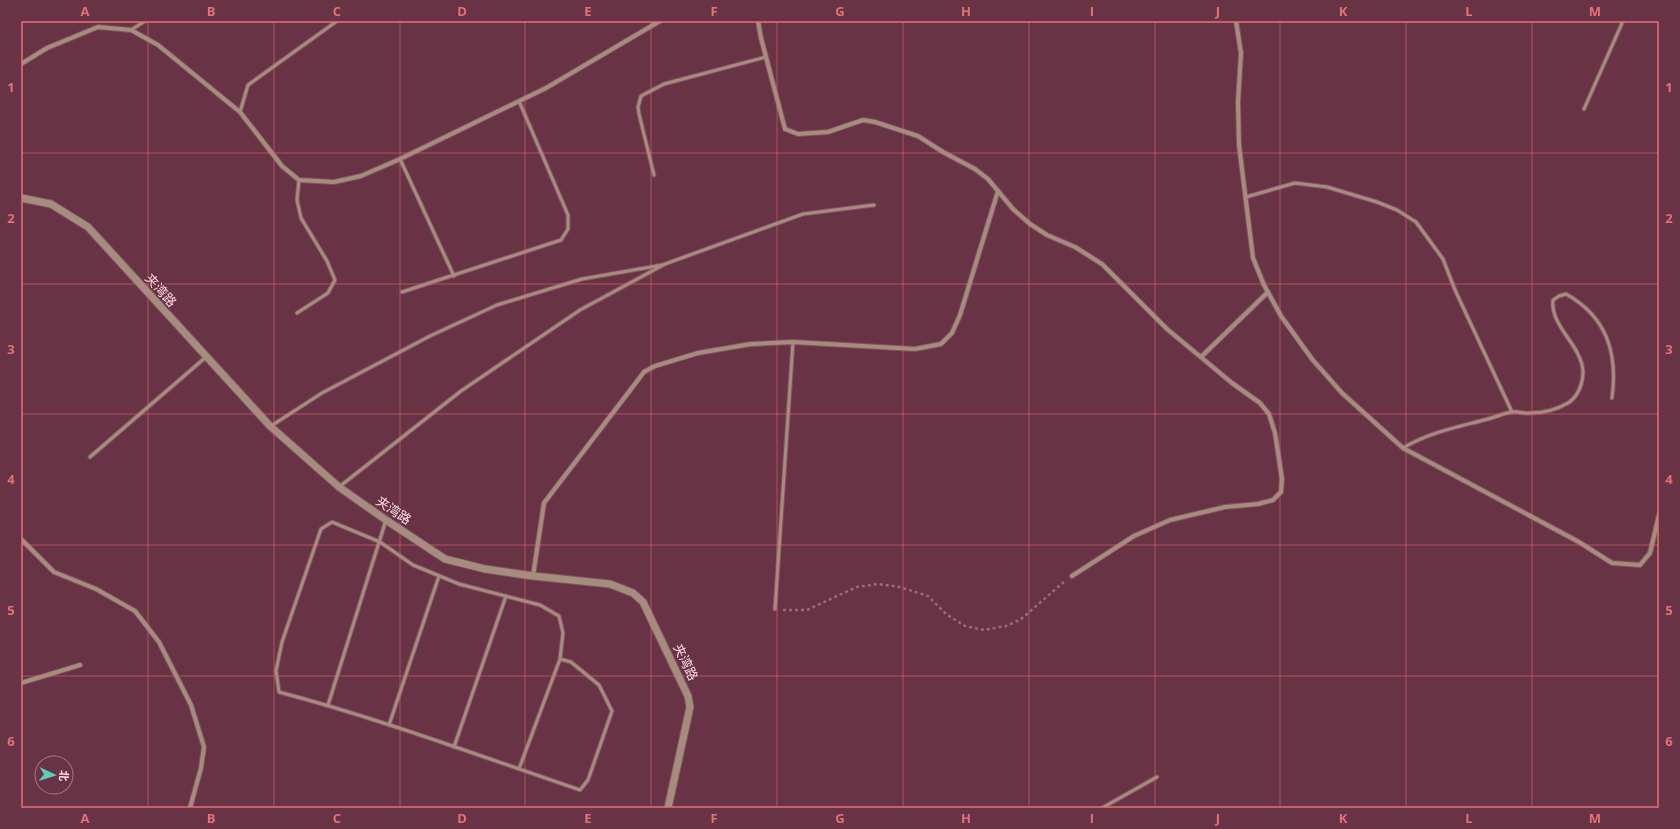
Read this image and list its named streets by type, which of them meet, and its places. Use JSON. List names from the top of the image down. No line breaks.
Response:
{"streets":{"street":["夹湾路"]},"north":"right","grid":{"columns":["A","B","C","D","E","F","G","H","I","J","K","L","M"],"rows":["1","2","3","4","5","6"]}}
